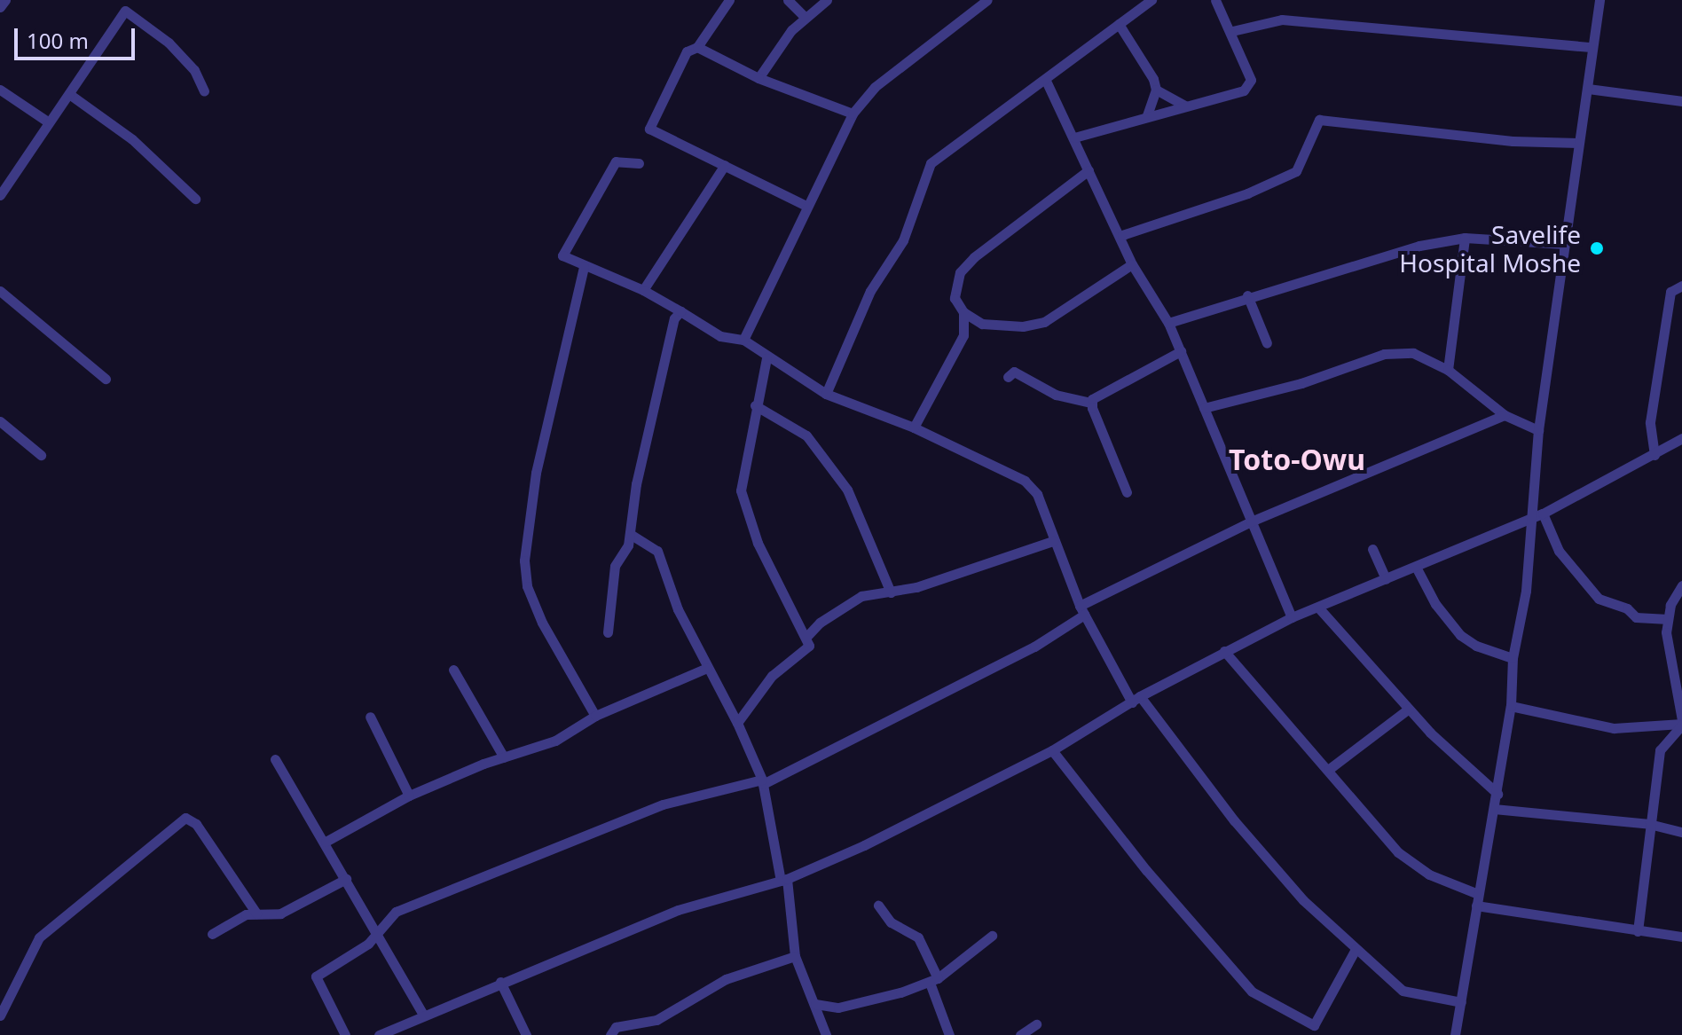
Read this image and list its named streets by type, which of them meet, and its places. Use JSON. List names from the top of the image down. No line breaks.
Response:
{"districts":["Toto-Owu"],"places":["Savelife Hospital Moshe"],"scale_bar":"100 m"}
